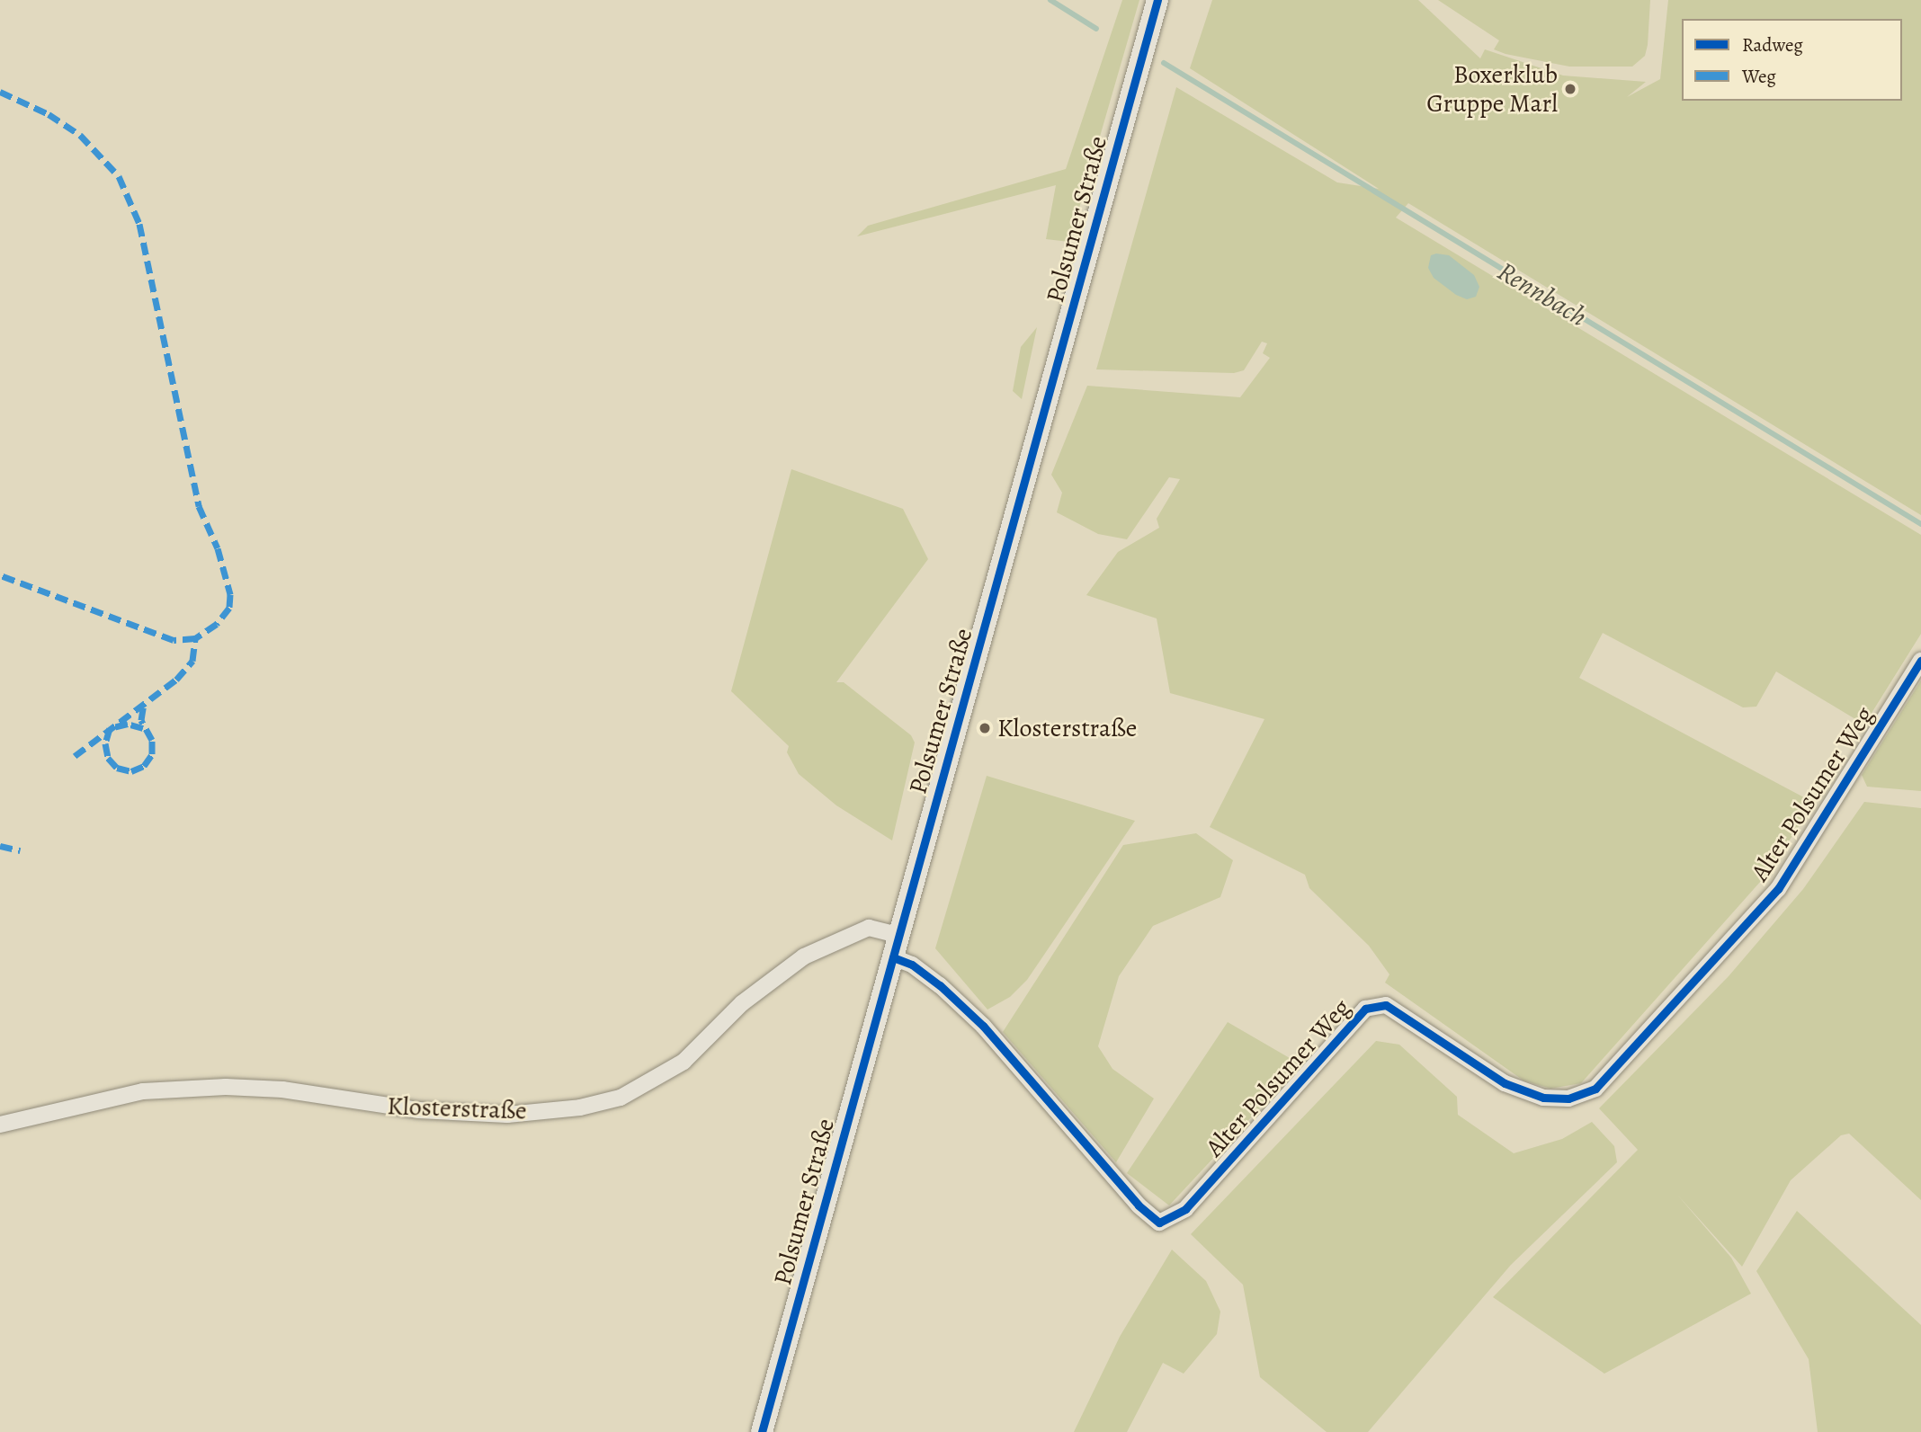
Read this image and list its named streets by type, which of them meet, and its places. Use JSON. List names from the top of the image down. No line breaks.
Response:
{"streets":{"main road":["Polsumer Straße"],"street":["Alter Polsumer Weg","Klosterstraße"]},"crossings":[["Polsumer Straße","Alter Polsumer Weg"],["Polsumer Straße","Klosterstraße"]],"water":["Rennbach"],"places":["Boxerklub Gruppe Marl","Klosterstraße"],"legend":["Radweg","Weg"]}
